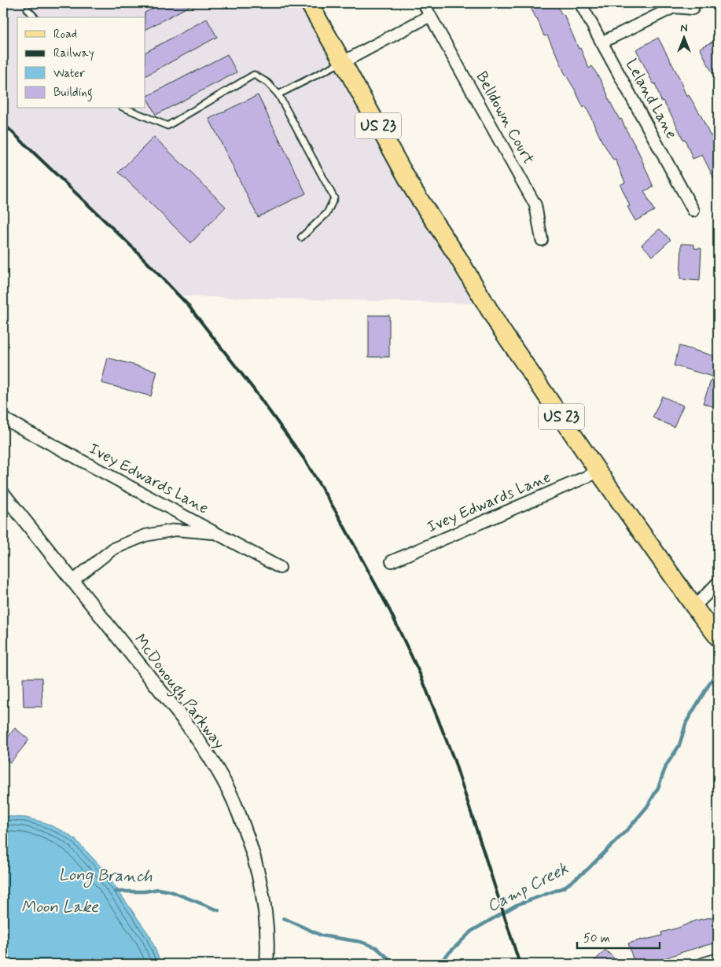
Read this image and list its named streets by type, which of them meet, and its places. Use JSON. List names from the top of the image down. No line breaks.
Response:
{"streets":{"main road":["US 23"],"street":["Leland Lane","Belldown Court","Ivey Edwards Lane","McDonough Parkway"]},"crossings":[["US 23","Ivey Edwards Lane"]],"water":["Long Branch","Camp Creek","Moon Lake"],"legend":["Road","Railway","Water","Building"],"scale_bar":"50 m","north":"top"}
